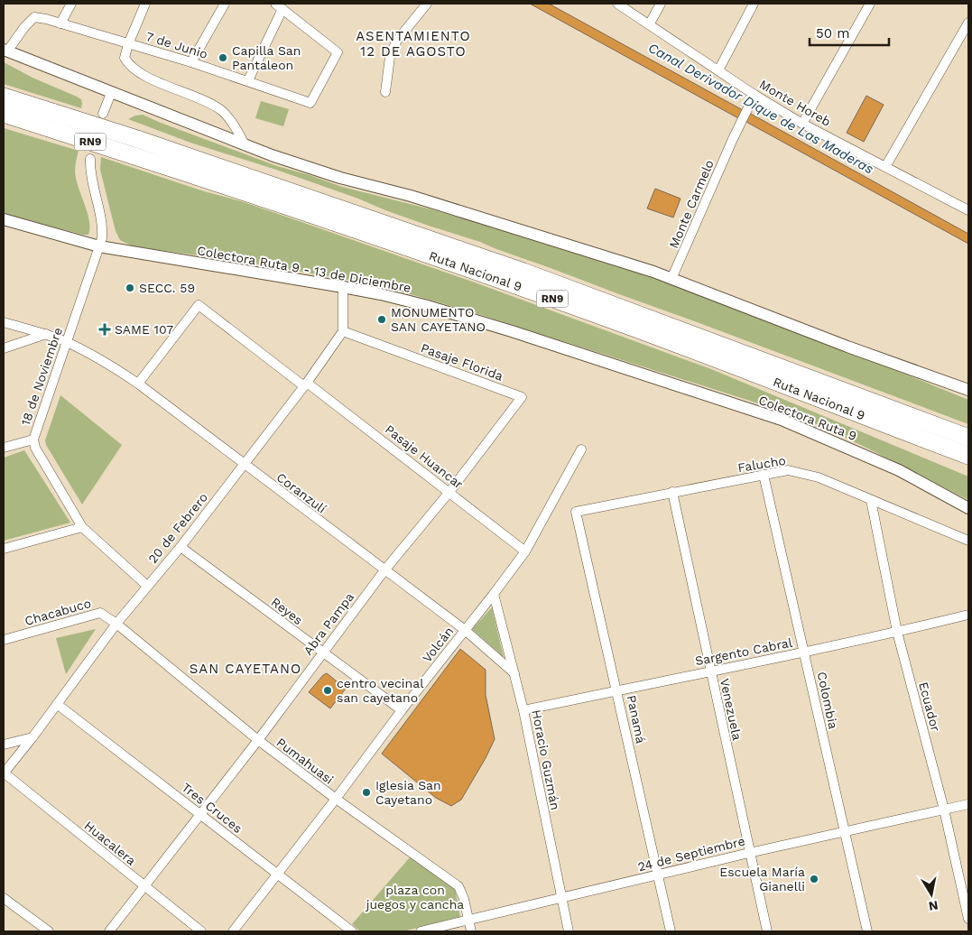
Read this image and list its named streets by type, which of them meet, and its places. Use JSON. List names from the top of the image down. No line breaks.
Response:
{"streets":{"highway":["RN9","Ruta Nacional 9"],"street":["7 de Junio","Monte Horeb","Monte Carmelo","Colectora Ruta 9 - 13 de Diciembre","Pasaje Florida","18 de Noviembre","Colectora Ruta 9","Pasaje Huancar","Falucho","Coranzulí","20 de Febrero","Reyes","Chacabuco","Abra Pampa","Volcán","Sargento Cabral","Colombia","Ecuador","Venezuela","Panamá","Horacio Guzmán","Pumahuasi","Tres Cruces","Huacalera","24 de Septiembre"]},"crossings":[["Monte Horeb","Monte Carmelo"],["Colectora Ruta 9 - 13 de Diciembre","18 de Noviembre"],["Colectora Ruta 9 - 13 de Diciembre","Colectora Ruta 9"],["Pasaje Florida","20 de Febrero"],["Pasaje Florida","Abra Pampa"],["18 de Noviembre","Coranzulí"],["18 de Noviembre","20 de Febrero"],["Pasaje Huancar","Coranzulí"],["Pasaje Huancar","20 de Febrero"],["Pasaje Huancar","Abra Pampa"],["Pasaje Huancar","Volcán"],["Falucho","Colombia"],["Falucho","Ecuador"],["Falucho","Venezuela"],["Falucho","Panamá"],["Coranzulí","20 de Febrero"],["Coranzulí","Abra Pampa"],["Coranzulí","Volcán"],["Coranzulí","Horacio Guzmán"],["20 de Febrero","Reyes"],["20 de Febrero","Chacabuco"],["20 de Febrero","Pumahuasi"],["20 de Febrero","Tres Cruces"],["20 de Febrero","Huacalera"],["Reyes","Abra Pampa"],["Reyes","Volcán"],["Chacabuco","Pumahuasi"],["Abra Pampa","Pumahuasi"],["Abra Pampa","Tres Cruces"],["Abra Pampa","Huacalera"],["Volcán","Horacio Guzmán"],["Volcán","Pumahuasi"],["Volcán","Tres Cruces"],["Sargento Cabral","Colombia"],["Sargento Cabral","Ecuador"],["Sargento Cabral","Venezuela"],["Sargento Cabral","Panamá"],["Sargento Cabral","Horacio Guzmán"],["Colombia","24 de Septiembre"],["Ecuador","24 de Septiembre"],["Venezuela","24 de Septiembre"],["Panamá","24 de Septiembre"],["Horacio Guzmán","24 de Septiembre"],["Pumahuasi","24 de Septiembre"]],"districts":["ASENTAMIENTO 12 DE AGOSTO","SAN CAYETANO"],"water":["Canal Derivador Dique de Las Maderas"],"parks":["plaza con juegos y cancha"],"places":{"other":["Capilla San Pantaleon","SECC. 59","MONUMENTO SAN CAYETANO","centro vecinal san cayetano","Iglesia San Cayetano","Escuela María Gianelli"],"health":["SAME 107"]},"scale_bar":"50 m","north":"bottom"}
